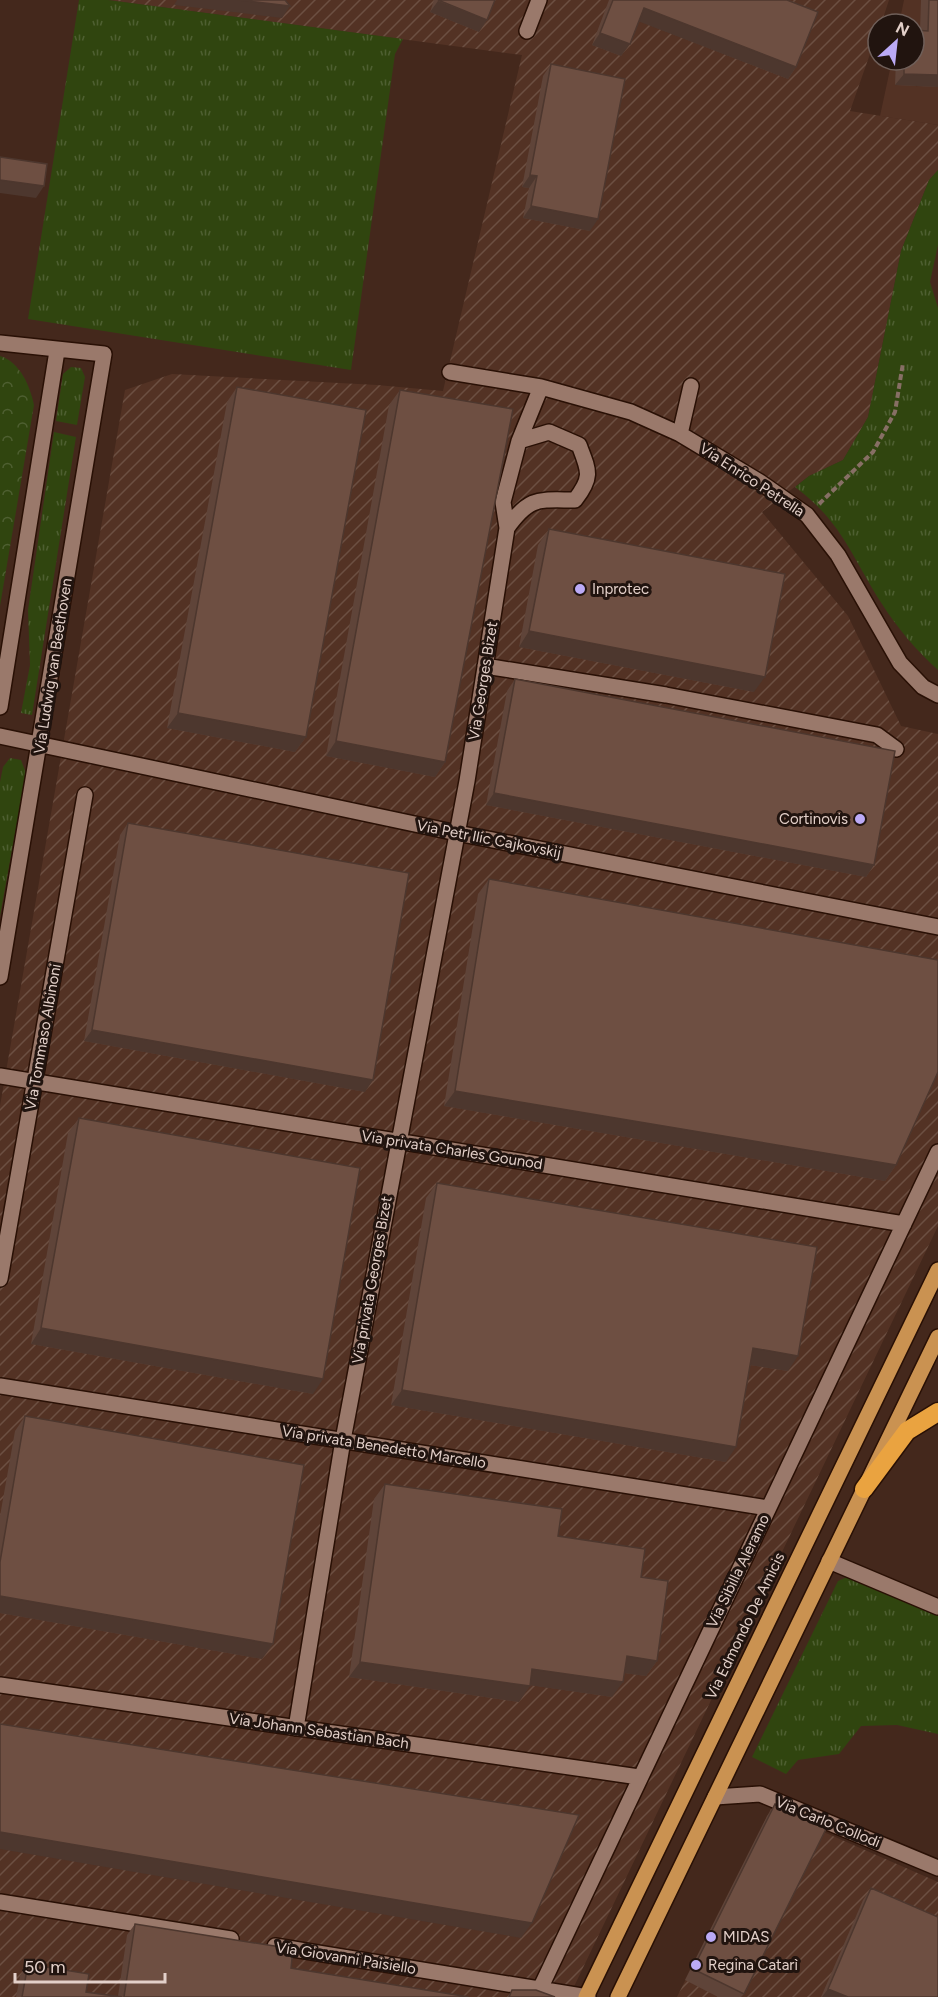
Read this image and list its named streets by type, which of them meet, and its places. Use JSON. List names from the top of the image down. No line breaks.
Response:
{"streets":{"main road":["Via Edmondo De Amicis"],"street":["Via Enrico Petrella","Via Ludwig van Beethoven","Via Georges Bizet","Via Petr Ilic Cajkovskij","Via Tommaso Albinoni","Via privata Charles Gounod","Via privata Georges Bizet","Via privata Benedetto Marcello","Via Sibilla Aleramo","Via Johann Sebastian Bach","Via Carlo Collodi","Via Giovanni Paisiello"]},"crossings":[["Via Ludwig van Beethoven","Via Petr Ilic Cajkovskij"],["Via Georges Bizet","Via Petr Ilic Cajkovskij"],["Via Georges Bizet","Via privata Georges Bizet"],["Via Petr Ilic Cajkovskij","Via privata Georges Bizet"],["Via Tommaso Albinoni","Via privata Charles Gounod"],["Via privata Charles Gounod","Via privata Georges Bizet"],["Via privata Charles Gounod","Via Sibilla Aleramo"],["Via privata Georges Bizet","Via privata Benedetto Marcello"],["Via privata Georges Bizet","Via Johann Sebastian Bach"],["Via privata Benedetto Marcello","Via Sibilla Aleramo"],["Via Sibilla Aleramo","Via Johann Sebastian Bach"],["Via Sibilla Aleramo","Via Giovanni Paisiello"],["Via Edmondo De Amicis","Via Giovanni Paisiello"]],"places":["Inprotec","Cortinovis","MIDAS","Regina Catarì"],"scale_bar":"50 m","north":"top right"}
